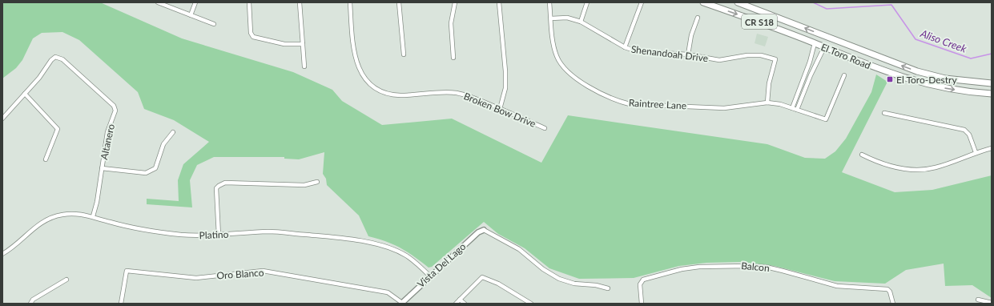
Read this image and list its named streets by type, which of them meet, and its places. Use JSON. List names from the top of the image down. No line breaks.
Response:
{"streets":{"main road":["CR S18","El Toro Road"],"street":["Shenandoah Drive","Raintree Lane","Broken Bow Drive","Altanero","Platino","Vista Del Lago","Balcon","Oro Blanco"]},"crossings":[["Shenandoah Drive","Raintree Lane"],["Altanero","Platino"],["Platino","Vista Del Lago"],["Vista Del Lago","Oro Blanco"]],"water":["Aliso Creek"],"places":{"transit":["El Toro-Destry"]}}
